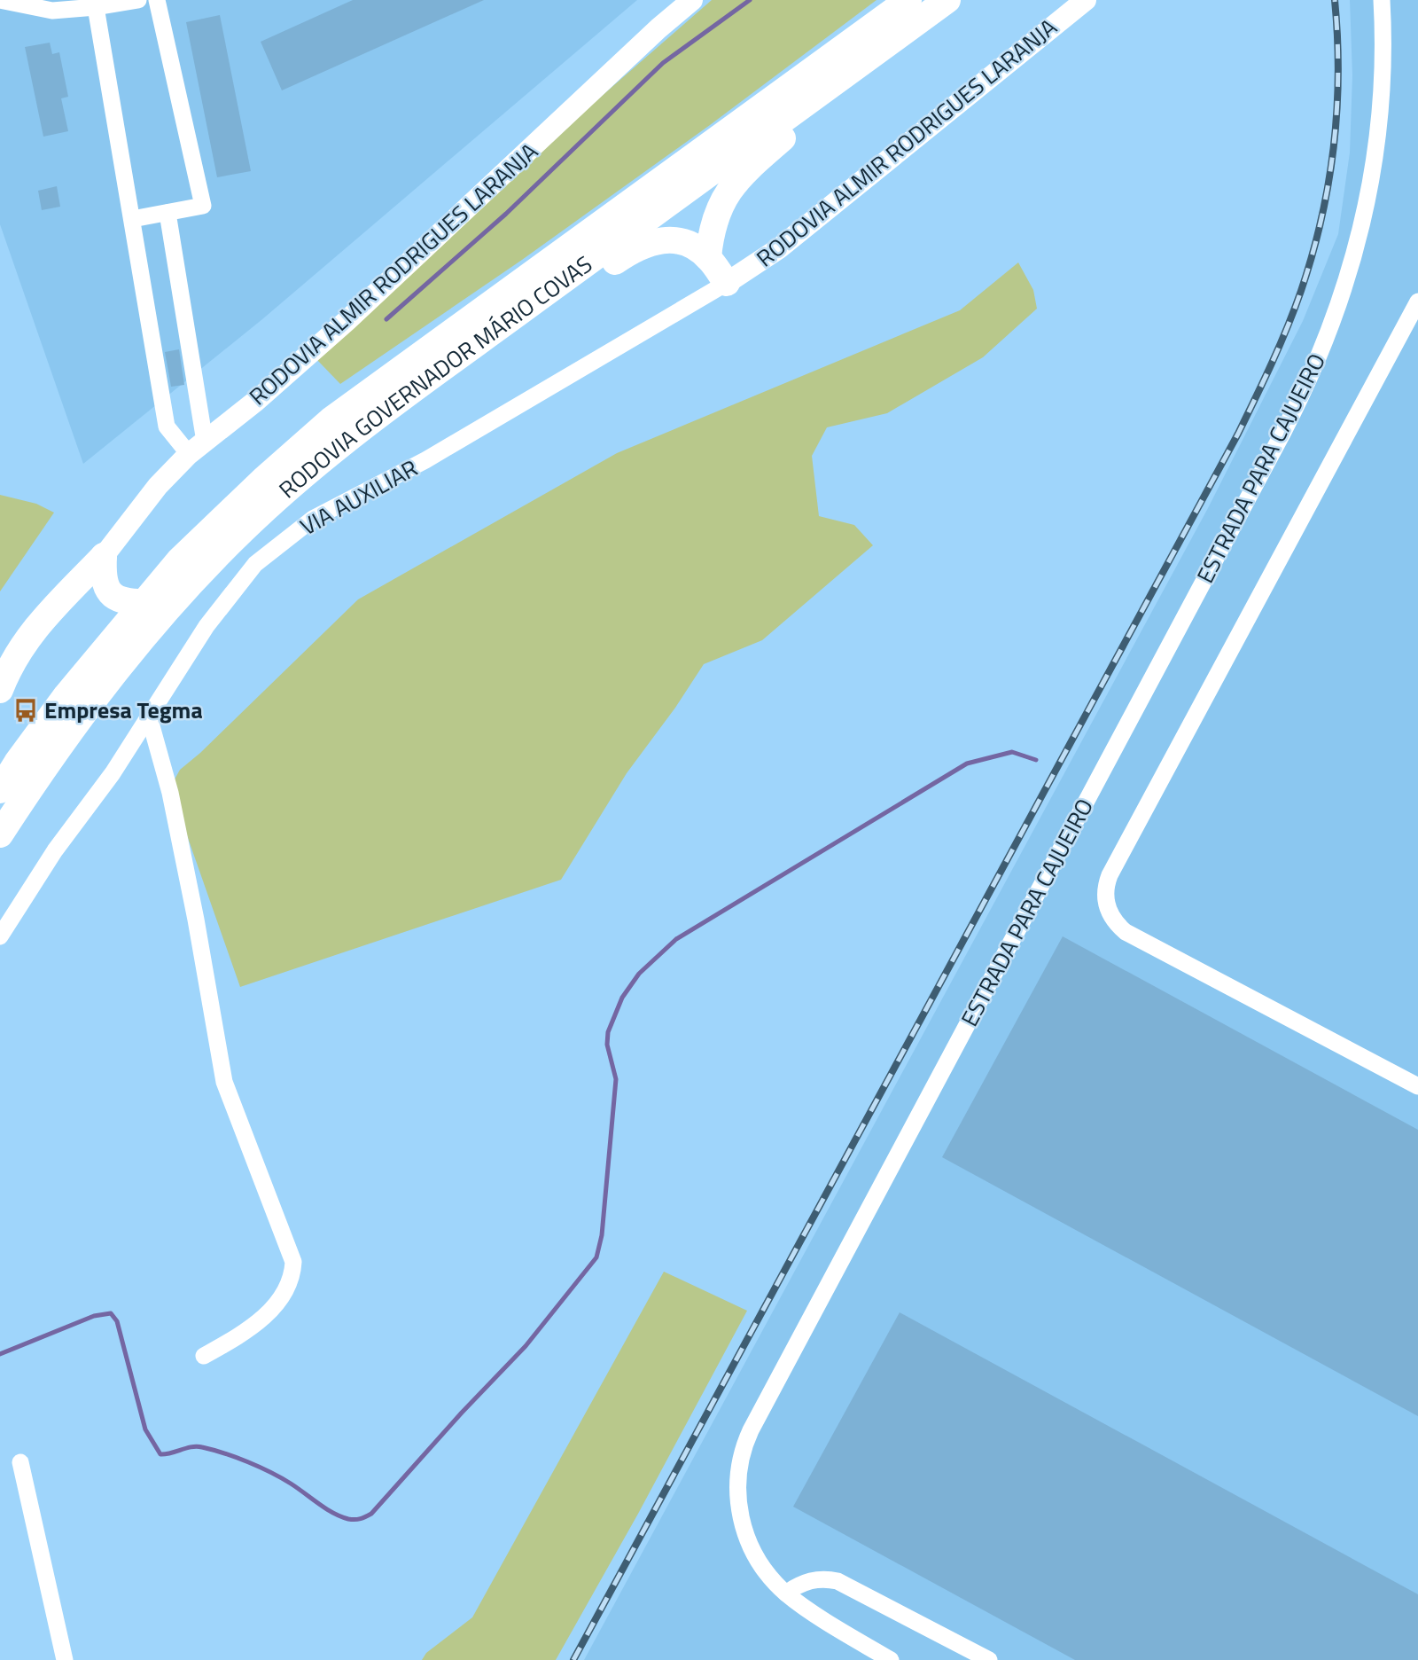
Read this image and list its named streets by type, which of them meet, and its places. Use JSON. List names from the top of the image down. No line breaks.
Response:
{"streets":{"highway":["RODOVIA GOVERNADOR MÁRIO COVAS"],"main road":["RODOVIA ALMIR RODRIGUES LARANJA"],"street":["ESTRADA PARA CAJUEIRO","VIA AUXILIAR"]},"crossings":[["RODOVIA ALMIR RODRIGUES LARANJA","VIA AUXILIAR"]],"places":{"bus stop":["Empresa Tegma"]}}
